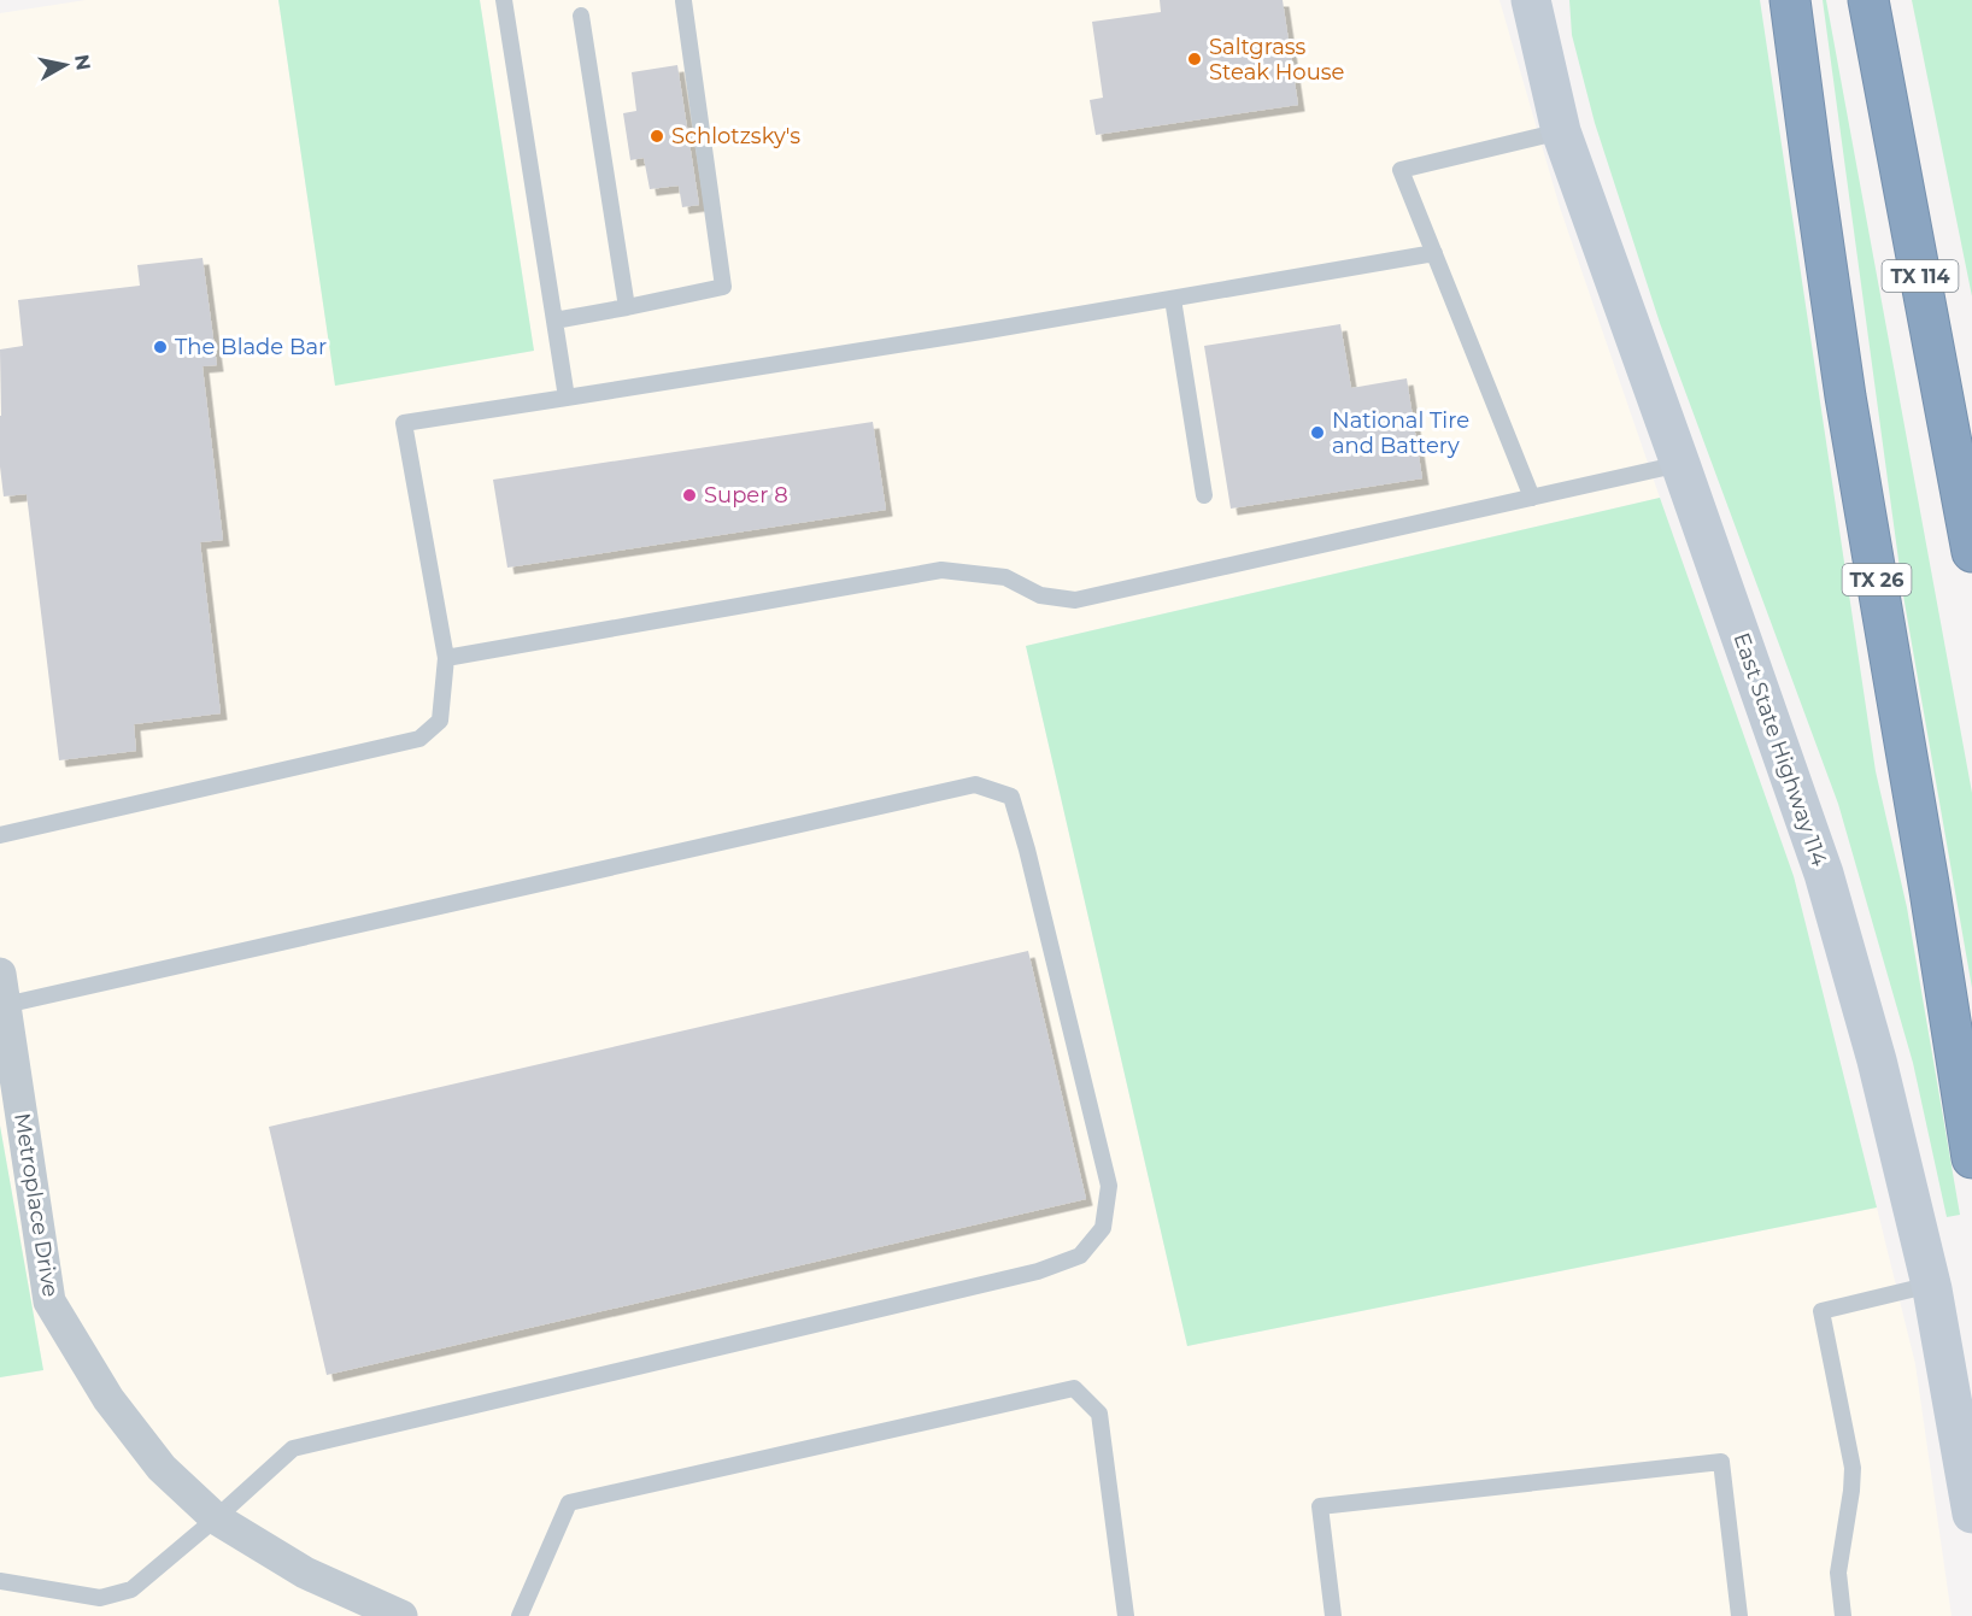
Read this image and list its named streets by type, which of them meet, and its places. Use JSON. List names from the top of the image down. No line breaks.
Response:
{"streets":{"highway":["TX 114","TX 26"],"main road":["East State Highway 114"],"street":["Metroplace Drive"]},"places":["Saltgrass Steak House","Schlotzsky's","The Blade Bar","National Tire and Battery","Super 8"],"north":"right"}
